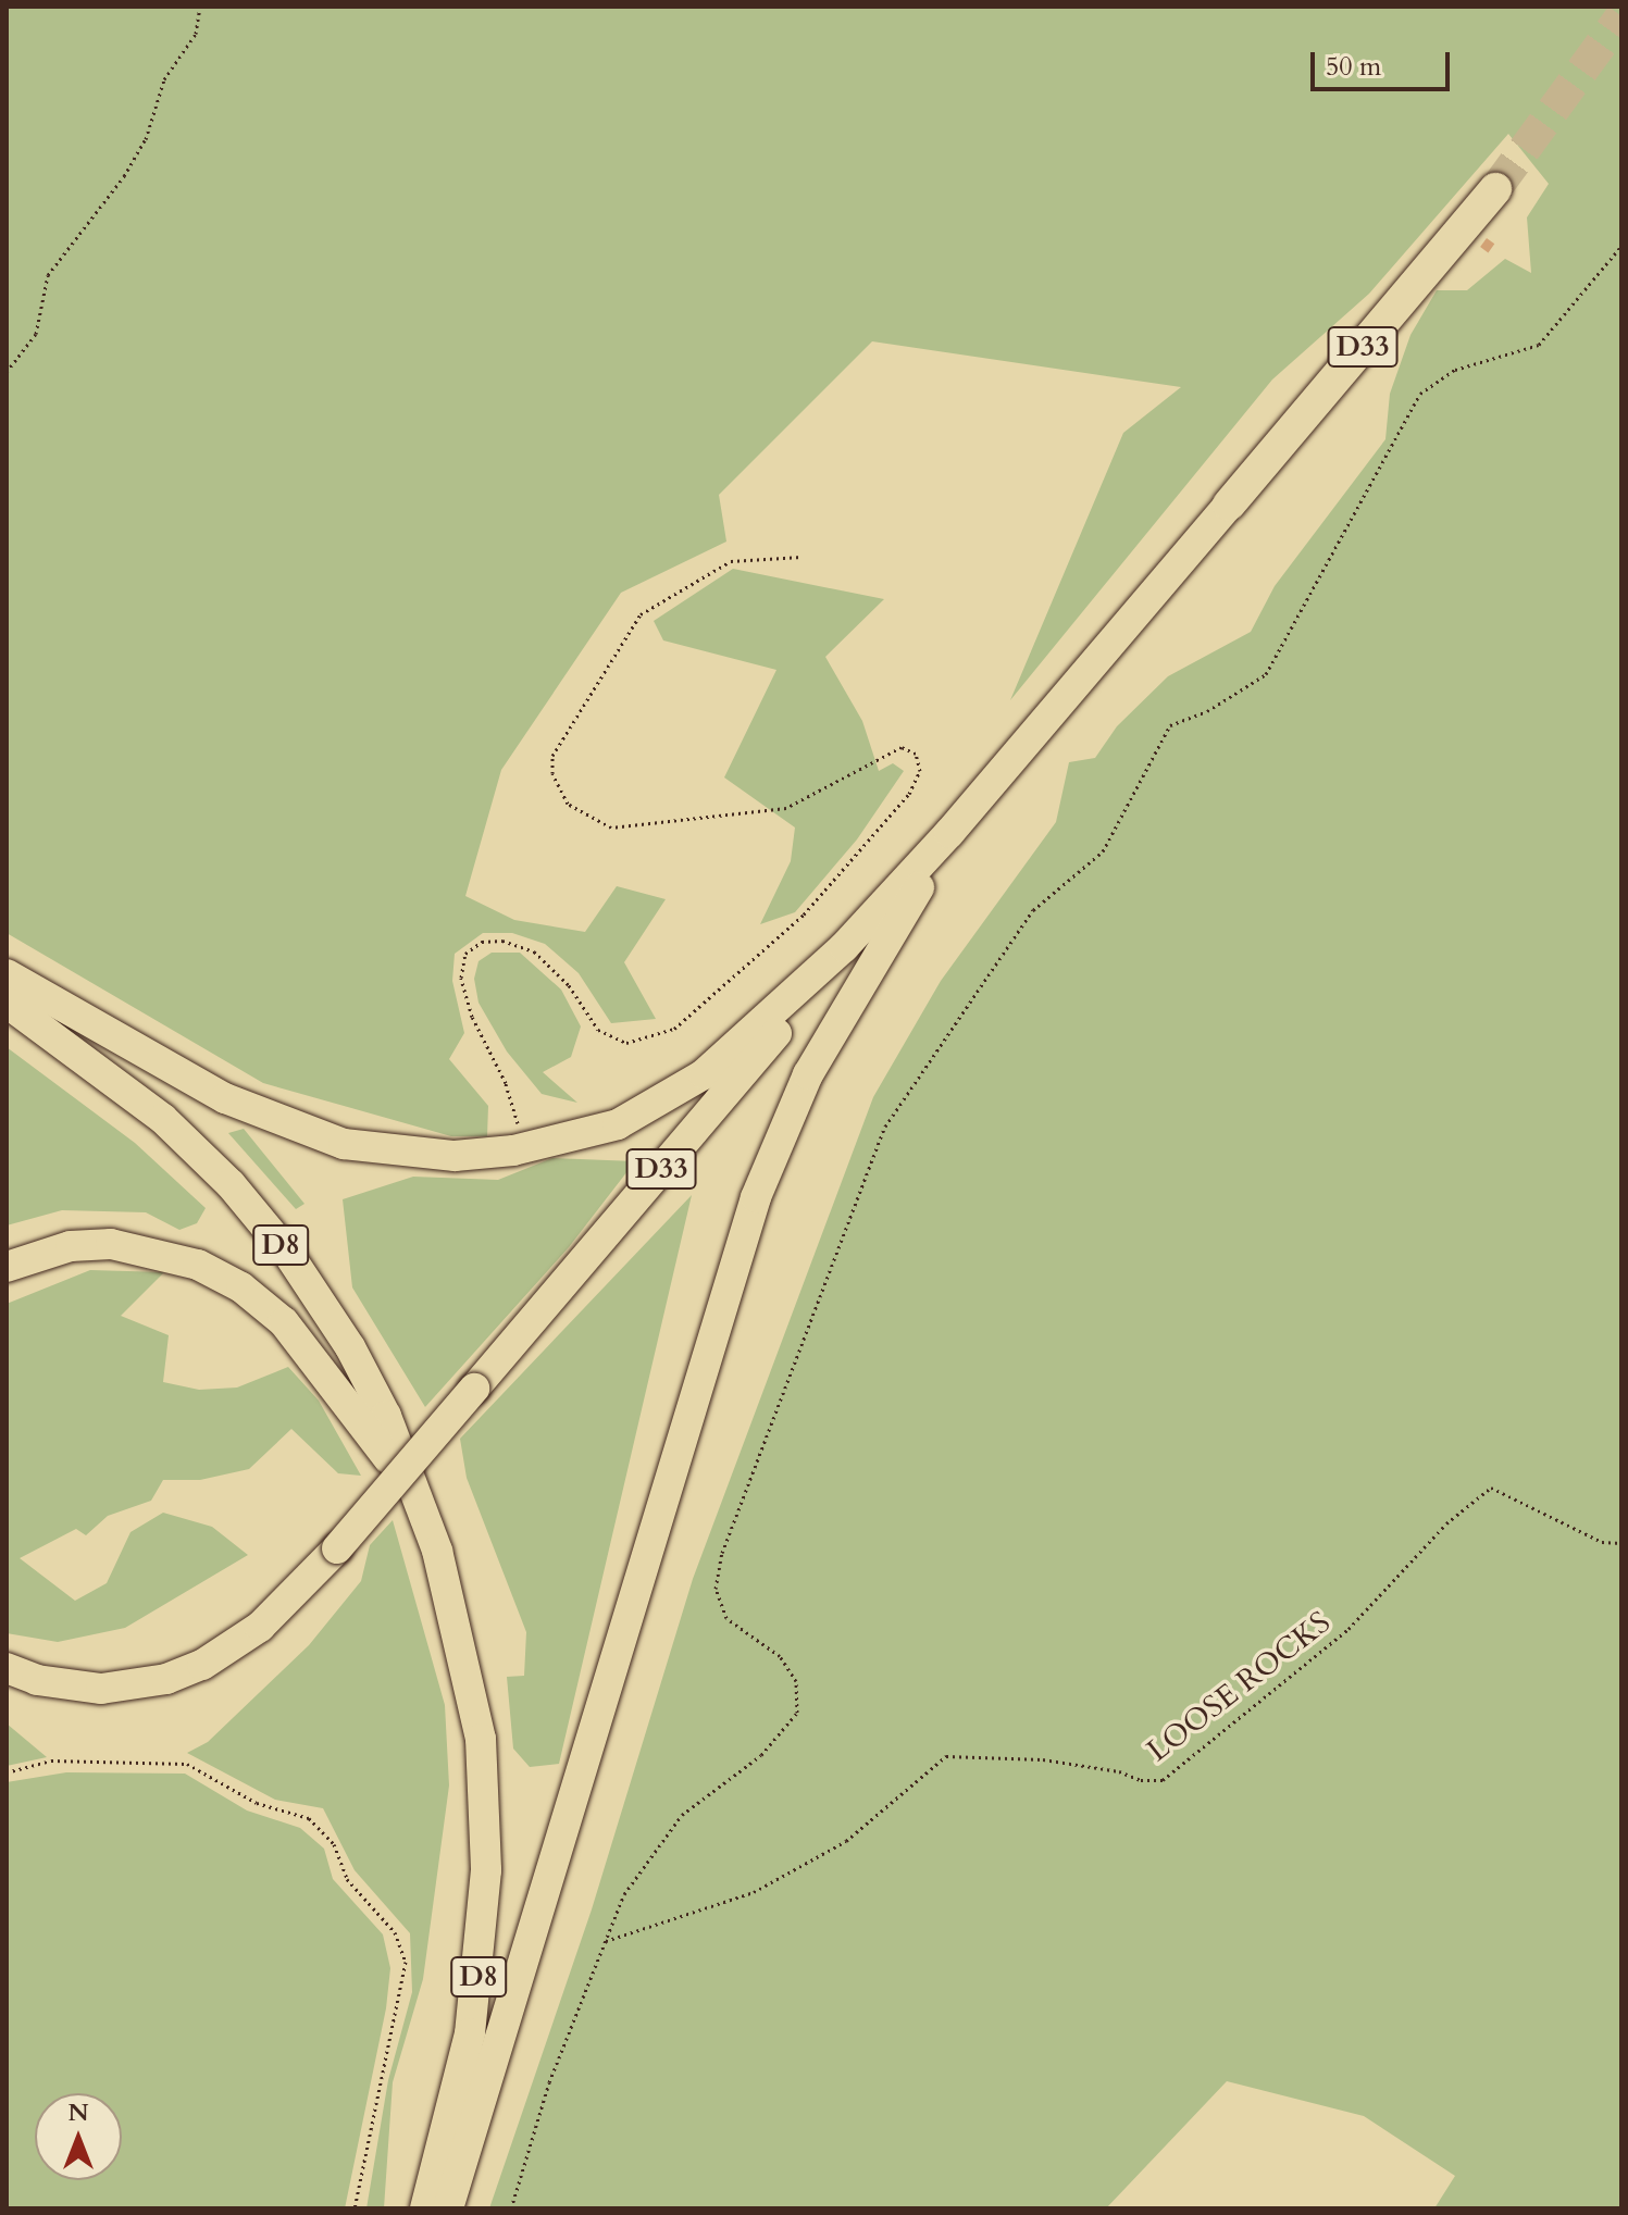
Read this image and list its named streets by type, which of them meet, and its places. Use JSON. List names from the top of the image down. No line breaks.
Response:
{"streets":{"highway":["D33"],"main road":["D8"],"path":["LOOSE ROCKS"]},"scale_bar":"50 m","north":"top"}
